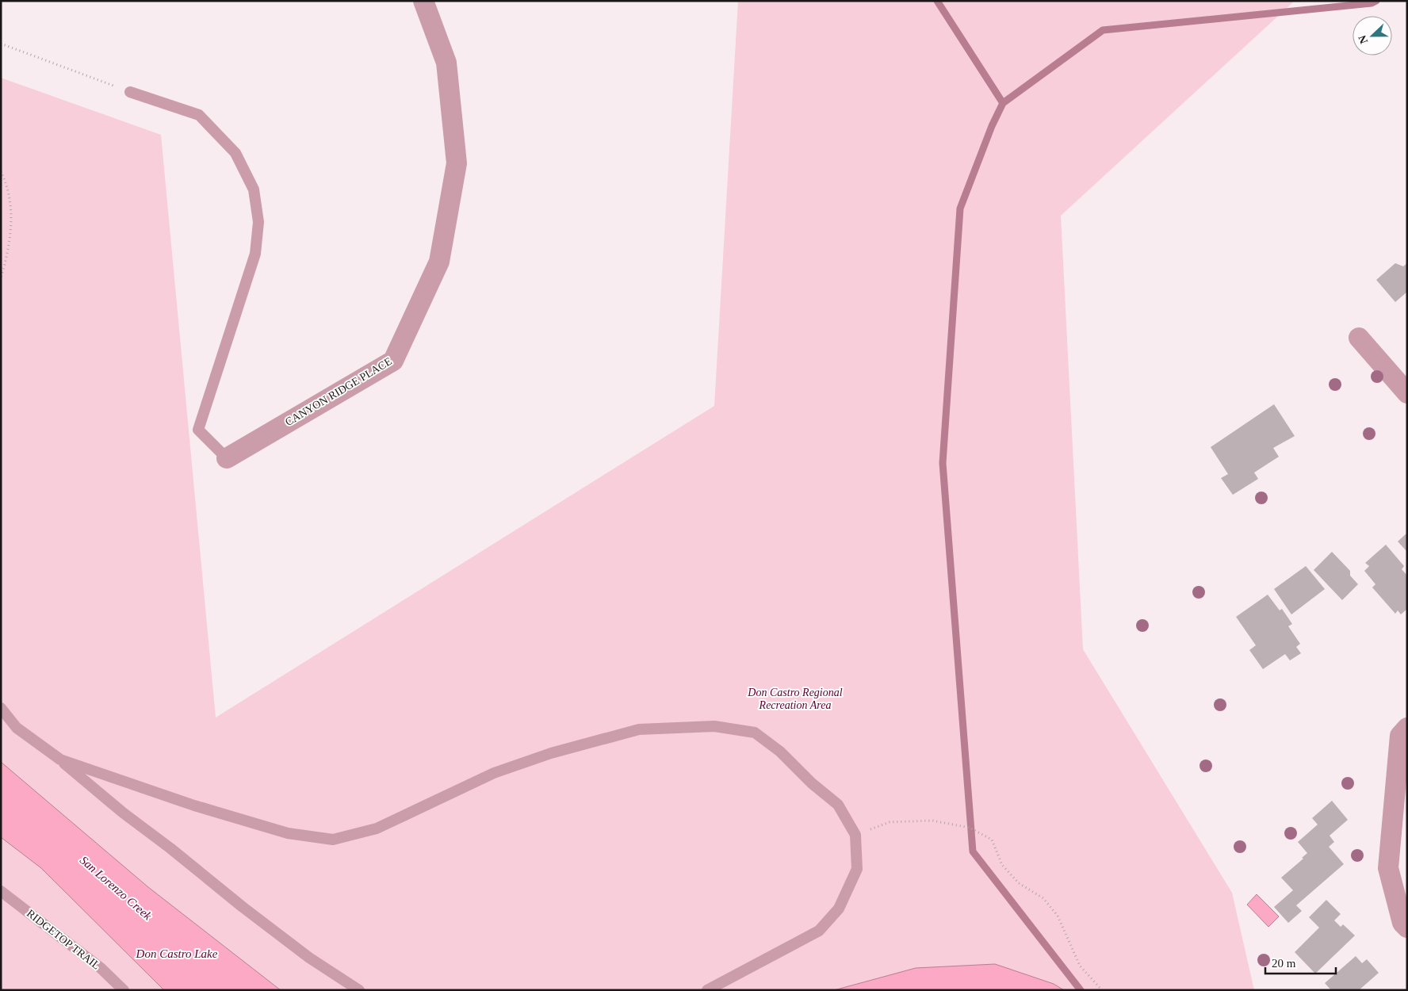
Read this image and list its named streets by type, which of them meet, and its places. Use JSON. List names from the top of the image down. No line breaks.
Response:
{"streets":{"street":["CANYON RIDGE PLACE"],"lane":["RIDGETOP TRAIL"]},"water":["San Lorenzo Creek","Don Castro Lake"],"parks":["Don Castro Regional Recreation Area"],"scale_bar":"20 m","north":"left"}
